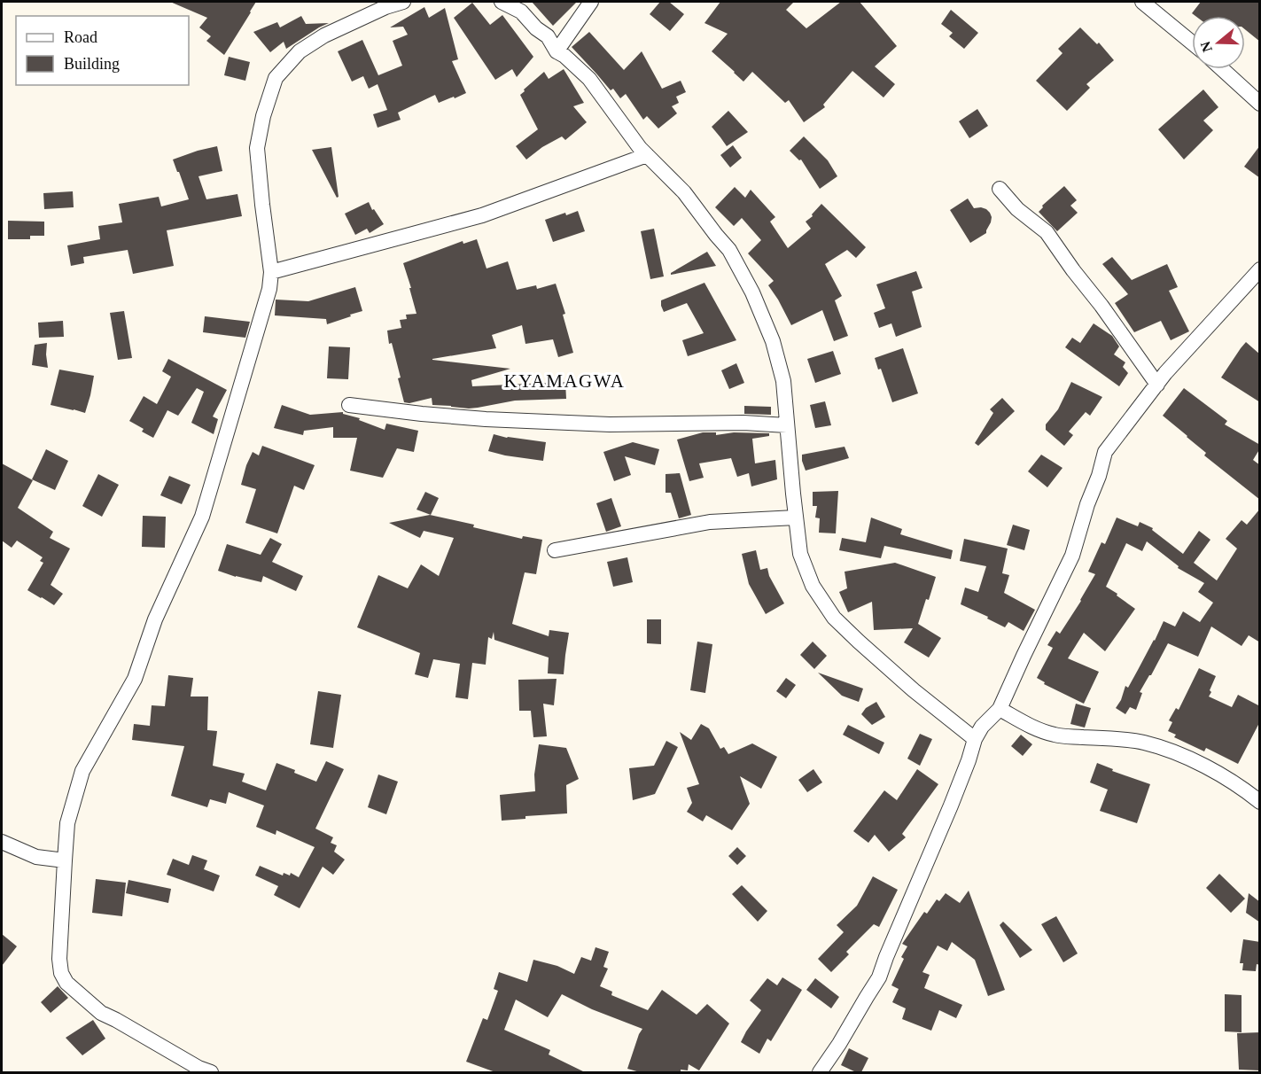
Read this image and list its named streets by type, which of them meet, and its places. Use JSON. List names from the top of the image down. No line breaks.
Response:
{"districts":["KYAMAGWA"],"legend":["Road","Building"],"north":"left"}
